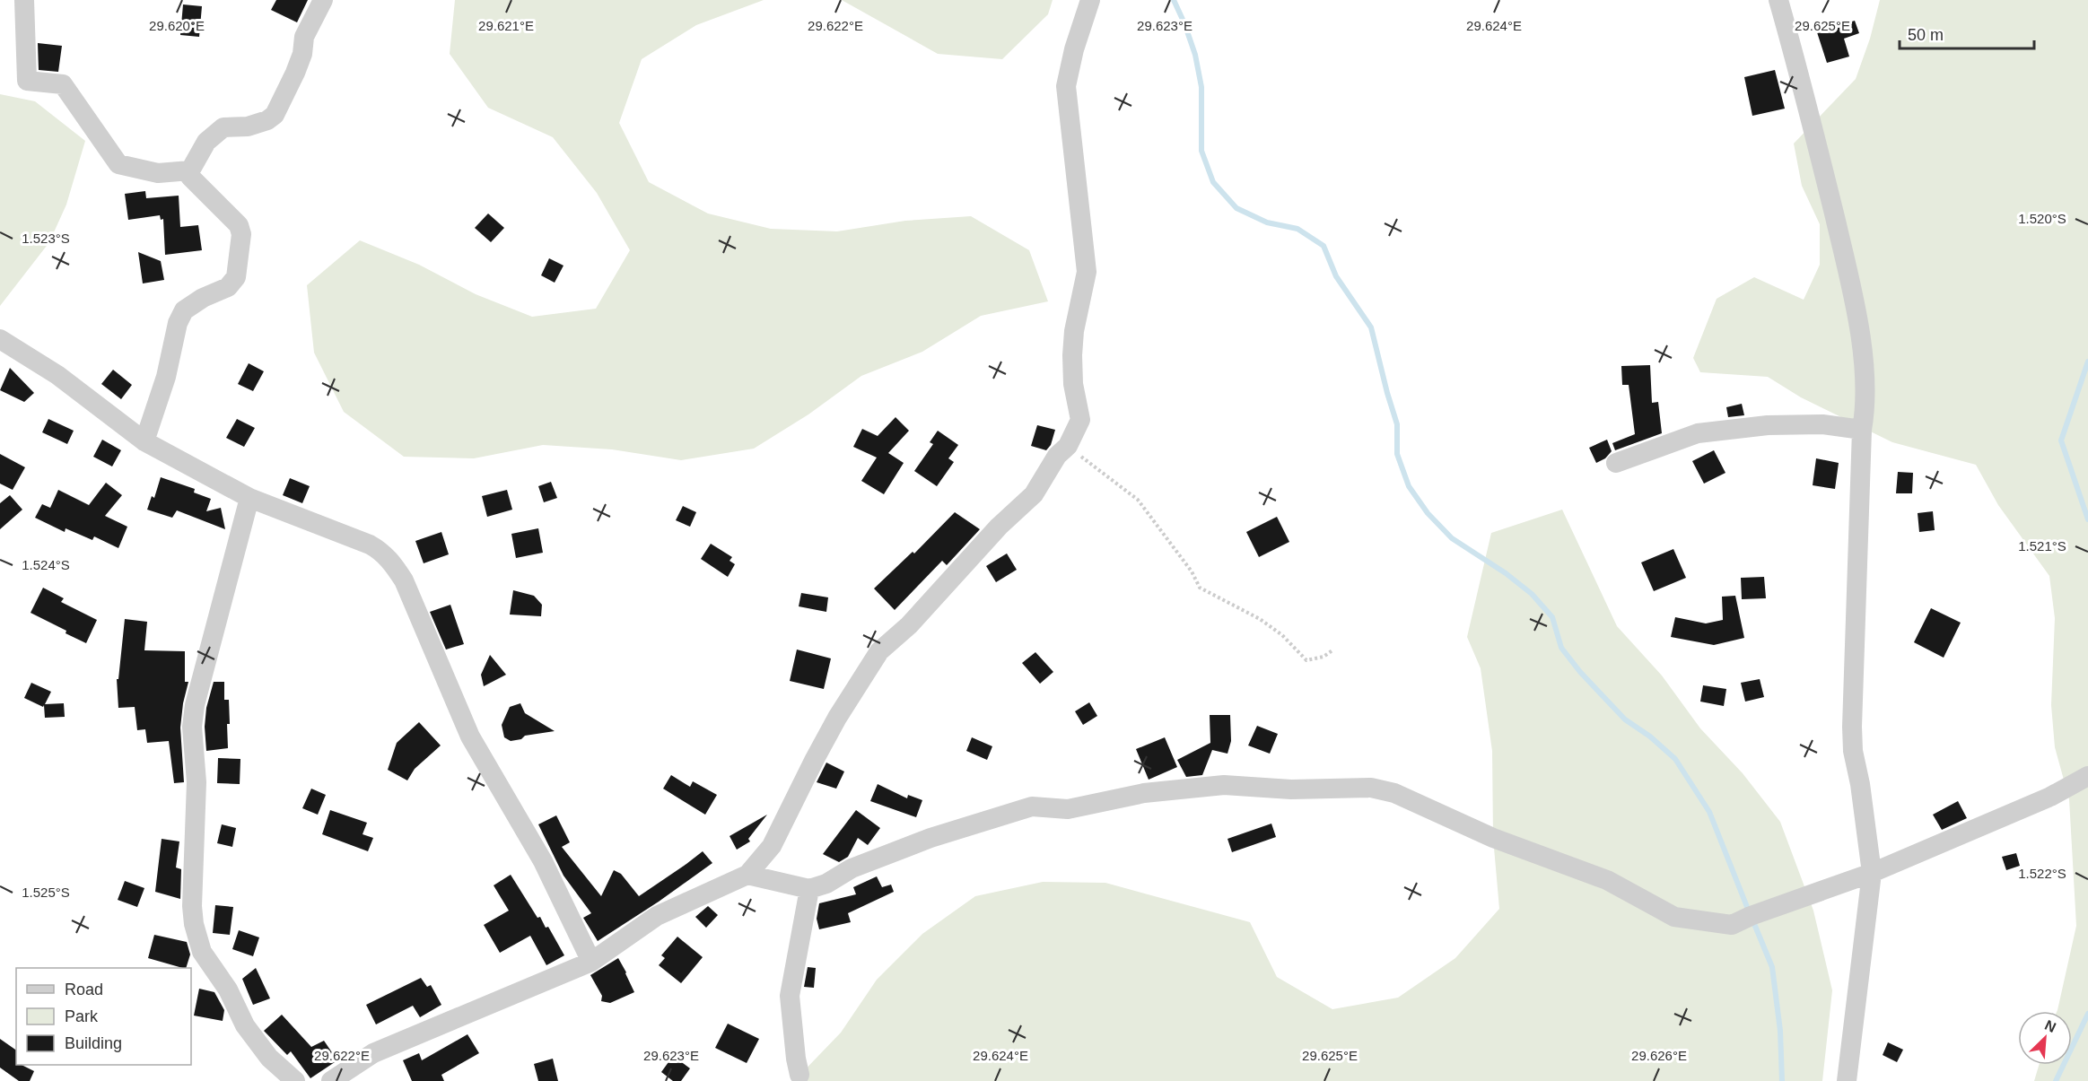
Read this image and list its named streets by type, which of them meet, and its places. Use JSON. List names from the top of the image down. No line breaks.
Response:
{"legend":["Road","Park","Building"],"scale_bar":"50 m","north":"top right","coordinates":["29.620°E","29.621°E","29.622°E","29.623°E","29.624°E","29.625°E","1.520°S","1.523°S","1.521°S","1.524°S","1.522°S","1.525°S","29.626°E"]}
